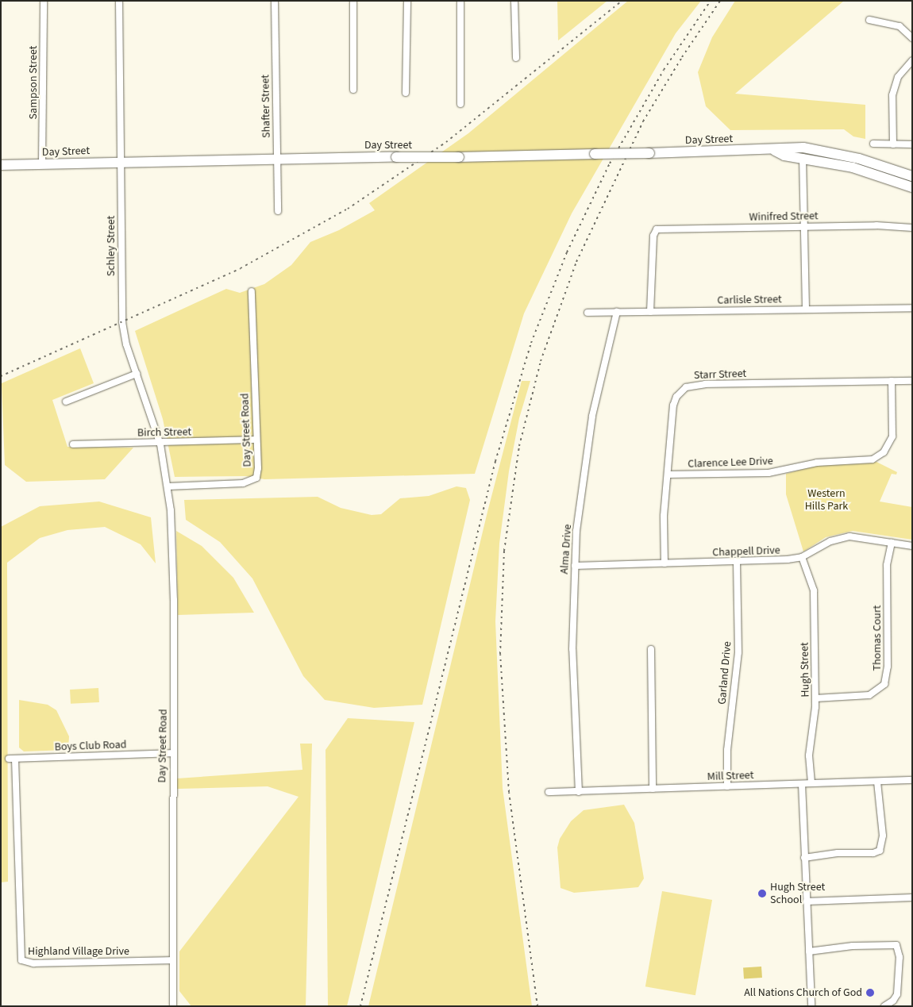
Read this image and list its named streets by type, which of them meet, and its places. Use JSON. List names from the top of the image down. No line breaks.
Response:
{"streets":{"main road":["Day Street"],"street":["Sampson Street","Shafter Street","Winifred Street","Schley Street","Carlisle Street","Starr Street","Day Street Road","Birch Street","Clarence Lee Drive","Alma Drive","Chappell Drive","Thomas Court","Hugh Street","Garland Drive","Boys Club Road","Mill Street","Highland Village Drive"]},"crossings":[["Sampson Street","Day Street"],["Shafter Street","Day Street"],["Day Street","Schley Street"],["Winifred Street","Carlisle Street"],["Schley Street","Day Street Road"],["Schley Street","Birch Street"],["Carlisle Street","Alma Drive"],["Starr Street","Clarence Lee Drive"],["Starr Street","Chappell Drive"],["Day Street Road","Birch Street"],["Day Street Road","Boys Club Road"],["Day Street Road","Highland Village Drive"],["Alma Drive","Chappell Drive"],["Alma Drive","Mill Street"],["Chappell Drive","Thomas Court"],["Chappell Drive","Hugh Street"],["Chappell Drive","Garland Drive"],["Thomas Court","Hugh Street"],["Hugh Street","Mill Street"],["Garland Drive","Mill Street"],["Boys Club Road","Highland Village Drive"]],"parks":["Western Hills Park"],"places":["Hugh Street School","All Nations Church of God"]}
